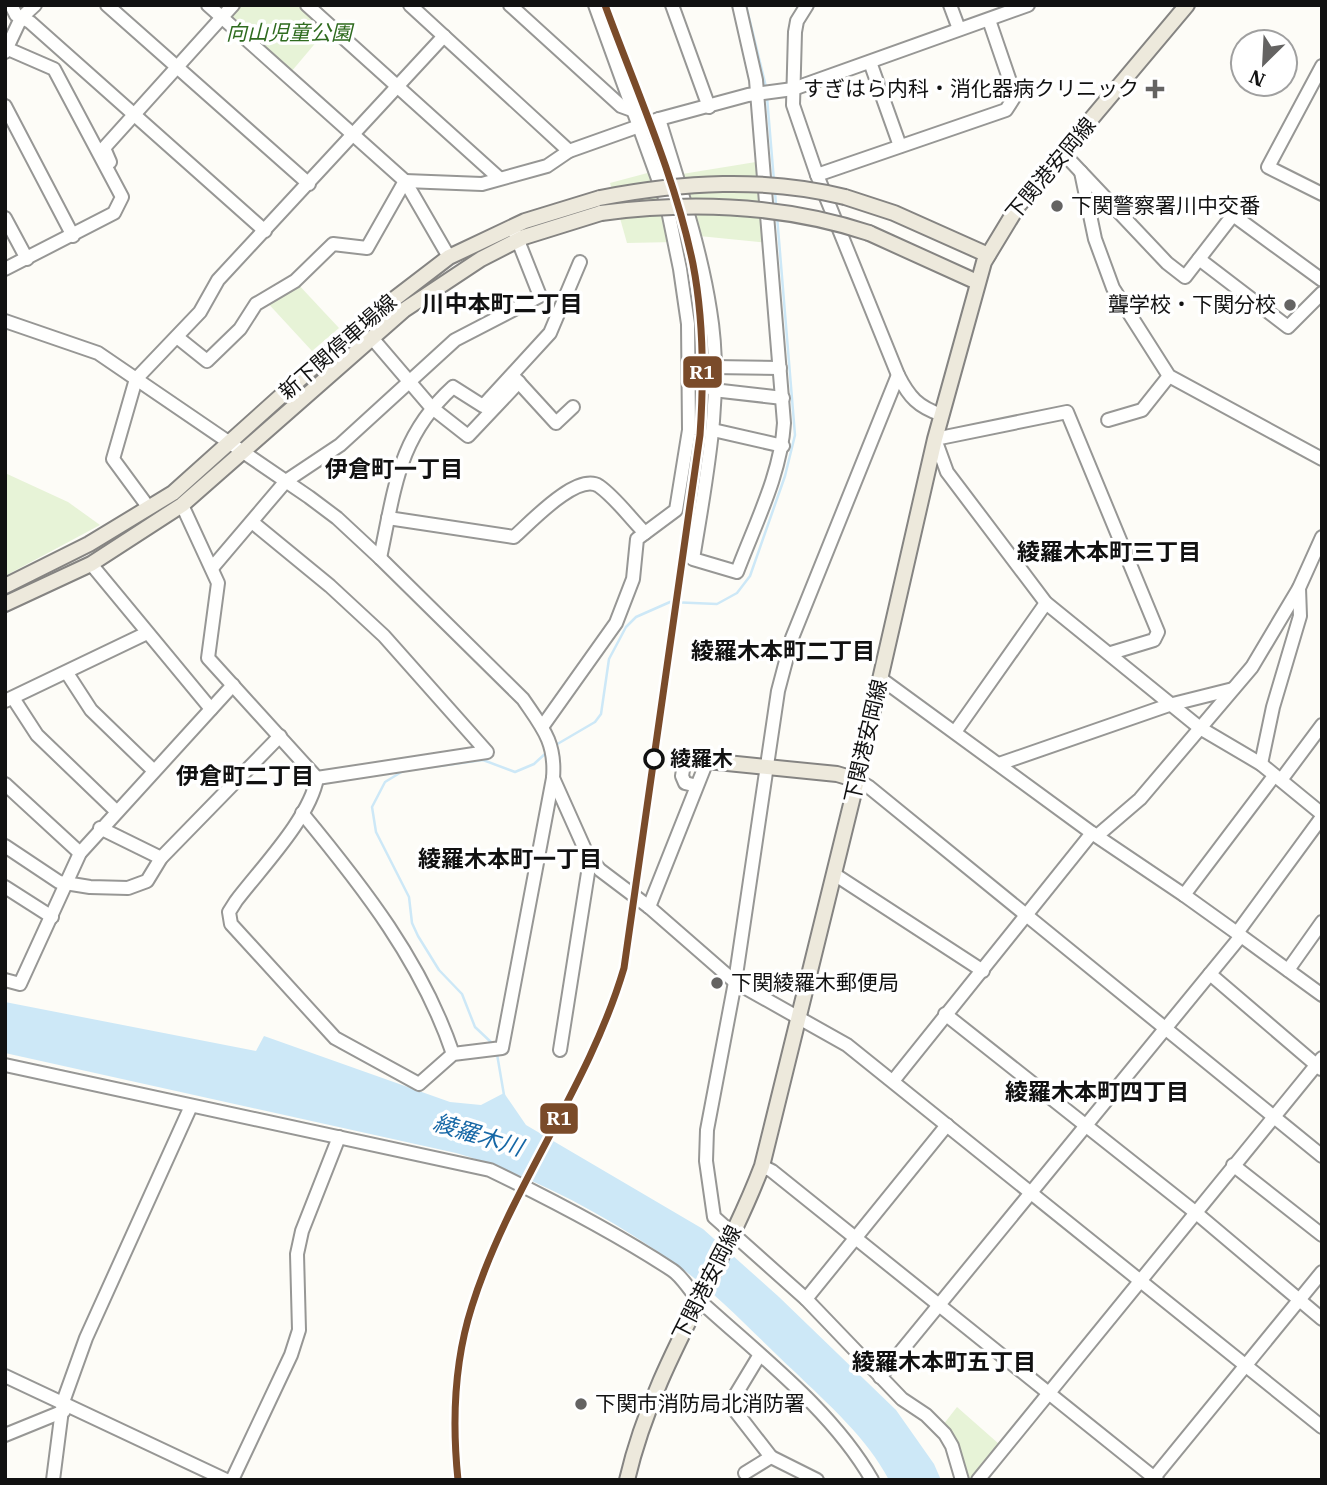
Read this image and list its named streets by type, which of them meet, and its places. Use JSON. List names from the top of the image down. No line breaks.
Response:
{"streets":{"main road":["下関港安岡線","新下関停車場線"]},"crossings":[["下関港安岡線","新下関停車場線"]],"districts":["川中本町二丁目","伊倉町一丁目","綾羅木本町三丁目","綾羅木本町二丁目","伊倉町二丁目","綾羅木本町一丁目","綾羅木本町四丁目","綾羅木本町五丁目"],"water":["綾羅木川"],"parks":["向山児童公園"],"places":{"health":["すぎはら内科・消化器病クリニック"],"other":["下関警察署川中交番","聾学校・下関分校","綾羅木","下関綾羅木郵便局","下関市消防局北消防署"]},"lines":["transit line R1"],"north":"bottom left"}
